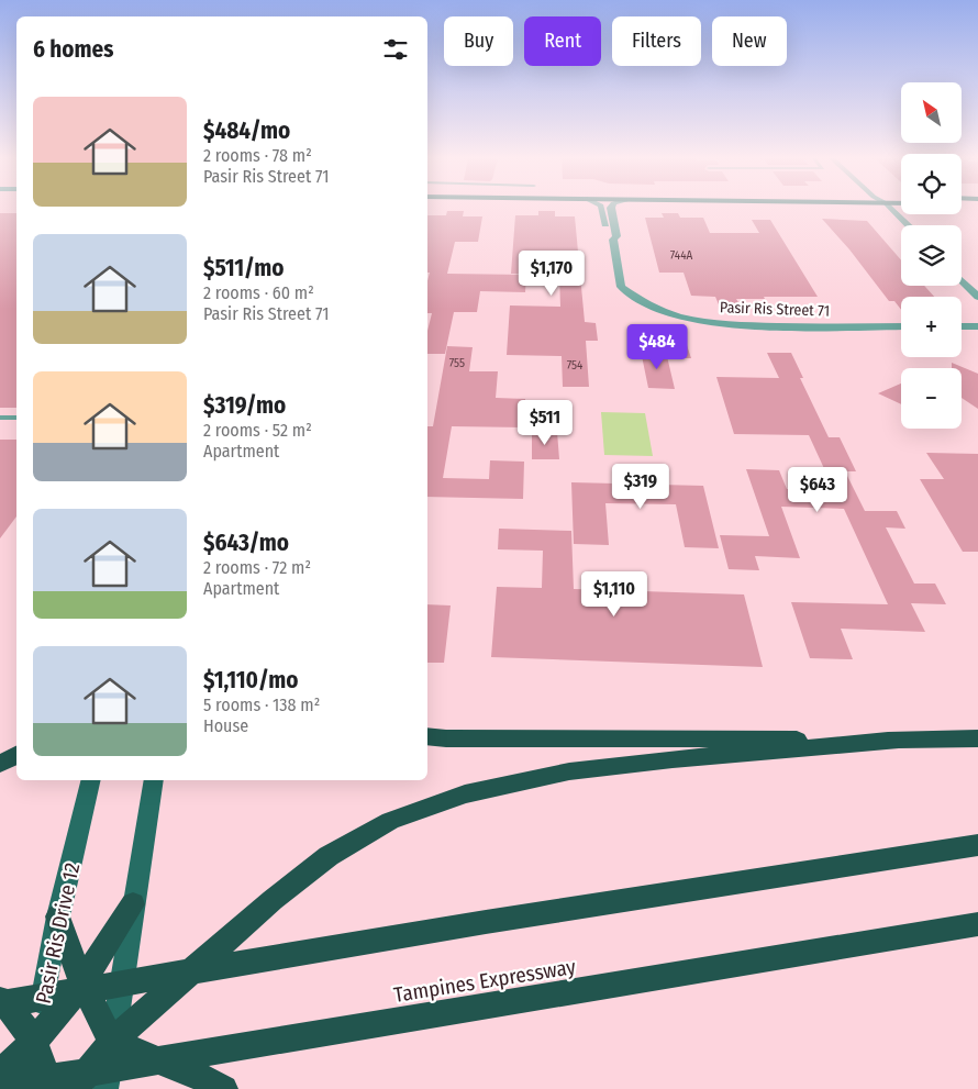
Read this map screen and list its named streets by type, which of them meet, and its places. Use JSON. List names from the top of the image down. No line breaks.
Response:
{"streets":{"highway":["Tampines Expressway"],"main road":["Pasir Ris Drive 12"],"street":["Pasir Ris Street 71"]},"house_numbers":["744A","755","754"],"north":"top left","page":{"chip":["Buy","Rent","Filters","New"],"heading":"6 homes","map_buttons":["+","−"],"list":[{"name":"$484/mo","note":"2 rooms · 78 m² · Pasir Ris Street 71"},{"name":"$511/mo","note":"2 rooms · 60 m² · Pasir Ris Street 71"},{"name":"$319/mo","note":"2 rooms · 52 m² · Apartment"},{"name":"$643/mo","note":"2 rooms · 72 m² · Apartment"},{"name":"$1,110/mo","note":"5 rooms · 138 m² · House"}],"price":["$1,170","$484","$511","$319","$643","$1,110"]}}
